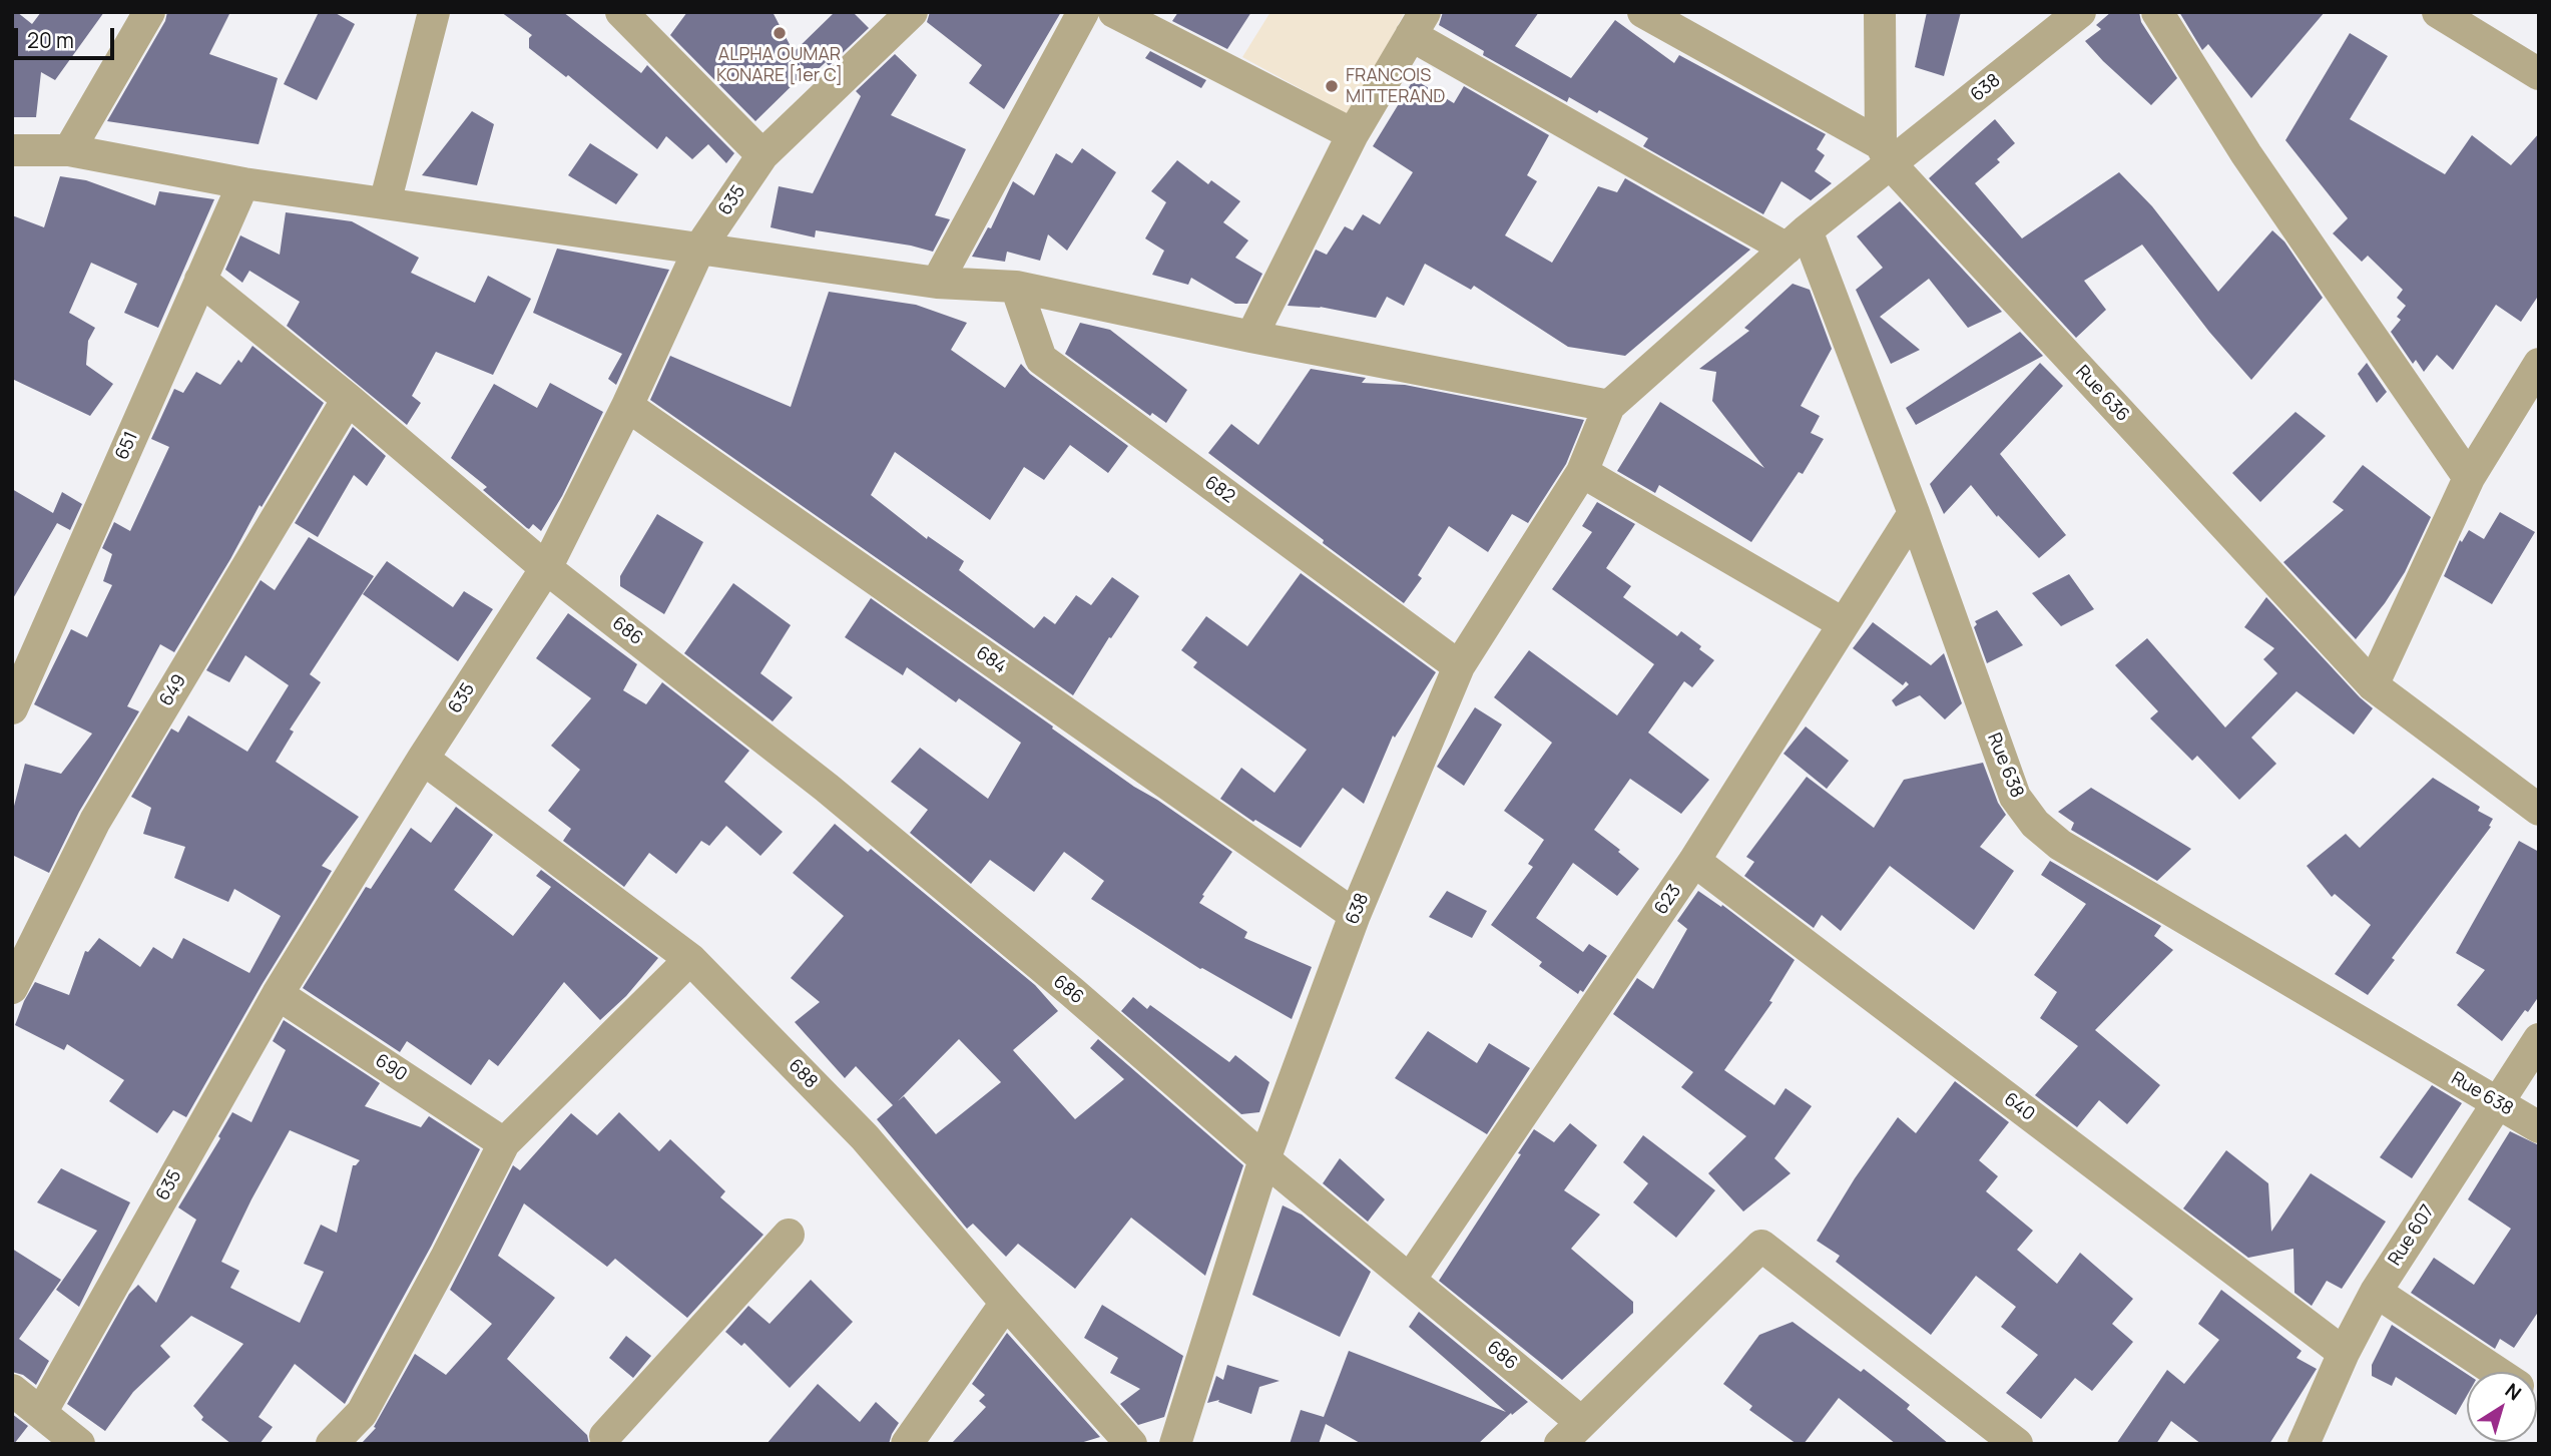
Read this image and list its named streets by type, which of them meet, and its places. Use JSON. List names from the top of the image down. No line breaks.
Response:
{"streets":{"street":["638","635","Rue 636","651","682","686","684","649","Rue 638","623","690","688","640","Rue 607"]},"crossings":[["638","Rue 636"],["638","682"],["638","686"],["638","684"],["638","Rue 638"],["635","686"],["635","684"],["635","690"],["635","688"],["651","686"],["686","649"],["686","623"],["Rue 638","623"],["Rue 638","Rue 607"],["623","640"],["640","Rue 607"]],"places":["ALPHA OUMAR KONARE [1er C]","FRANCOIS MITTERAND"],"scale_bar":"20 m","north":"top right"}
